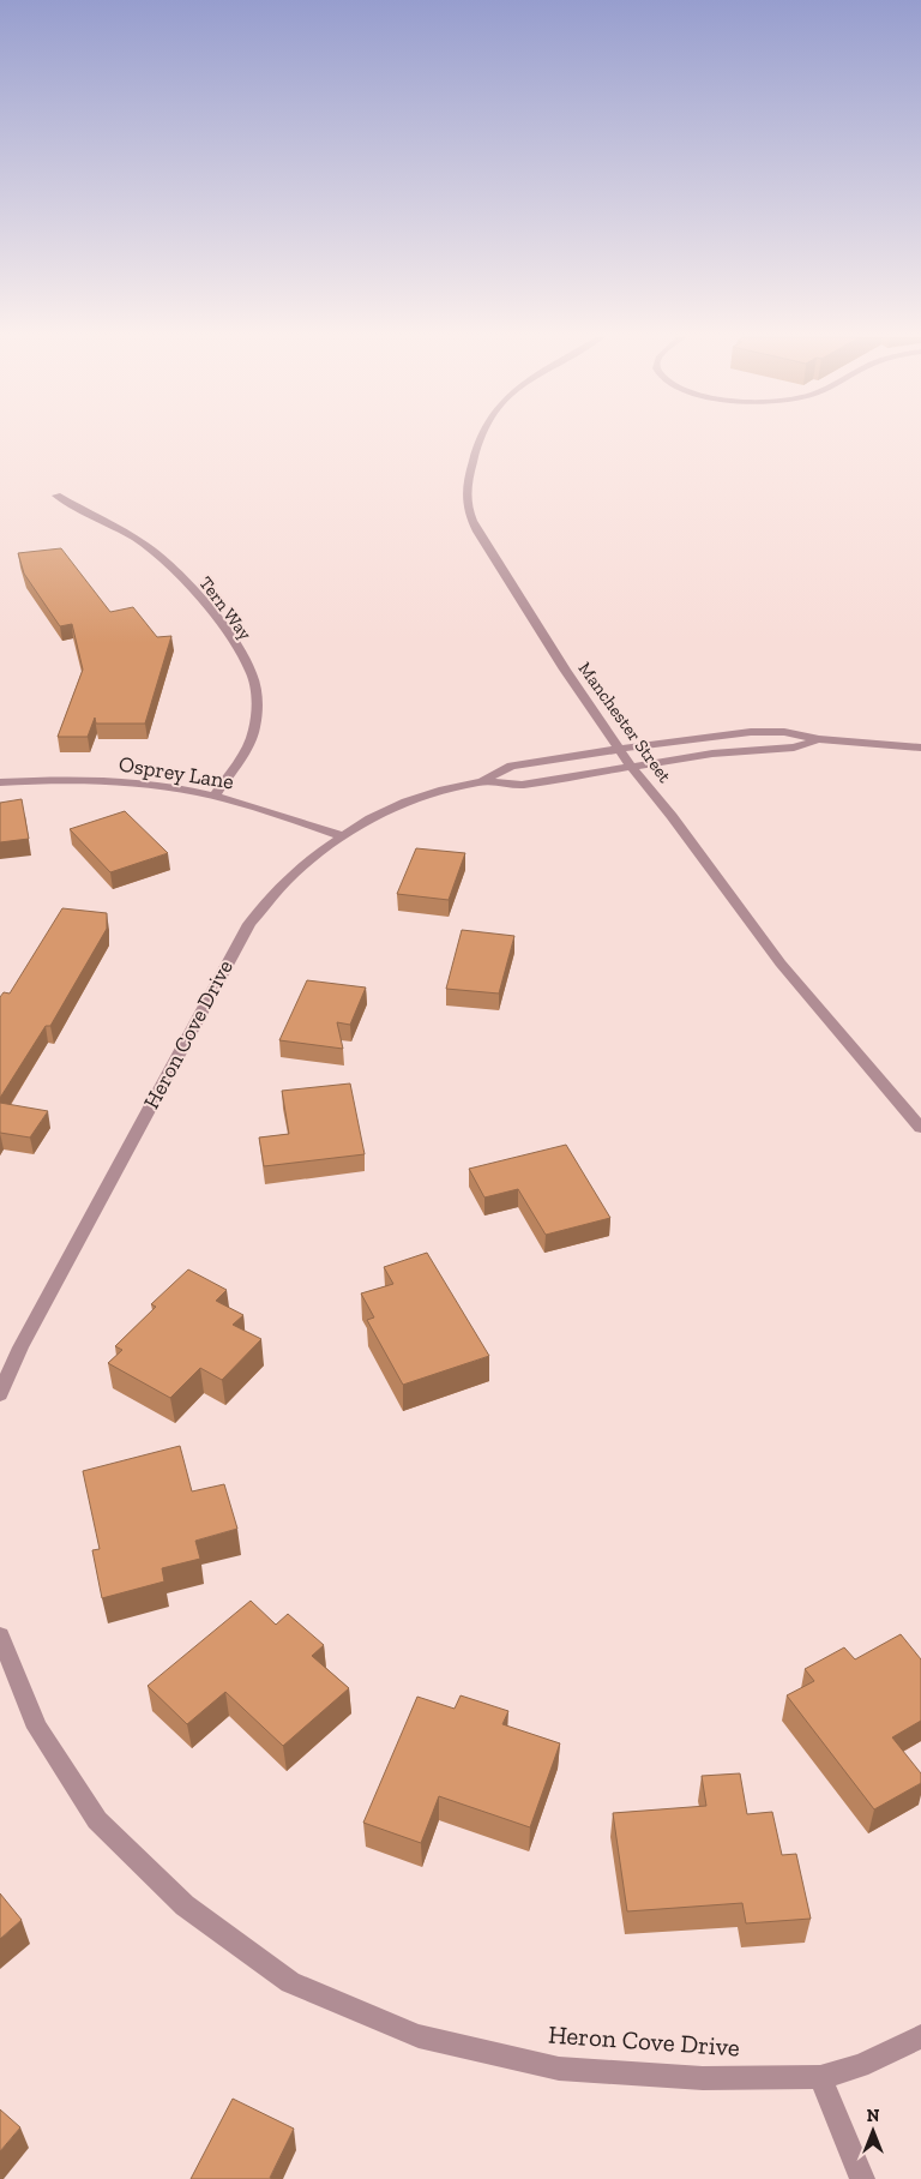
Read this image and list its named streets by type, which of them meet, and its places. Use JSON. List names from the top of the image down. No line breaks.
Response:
{"streets":{"street":["Tern Way","Manchester Street","Osprey Lane","Heron Cove Drive"]},"crossings":[["Tern Way","Osprey Lane"],["Manchester Street","Heron Cove Drive"],["Osprey Lane","Heron Cove Drive"]],"north":"top"}
